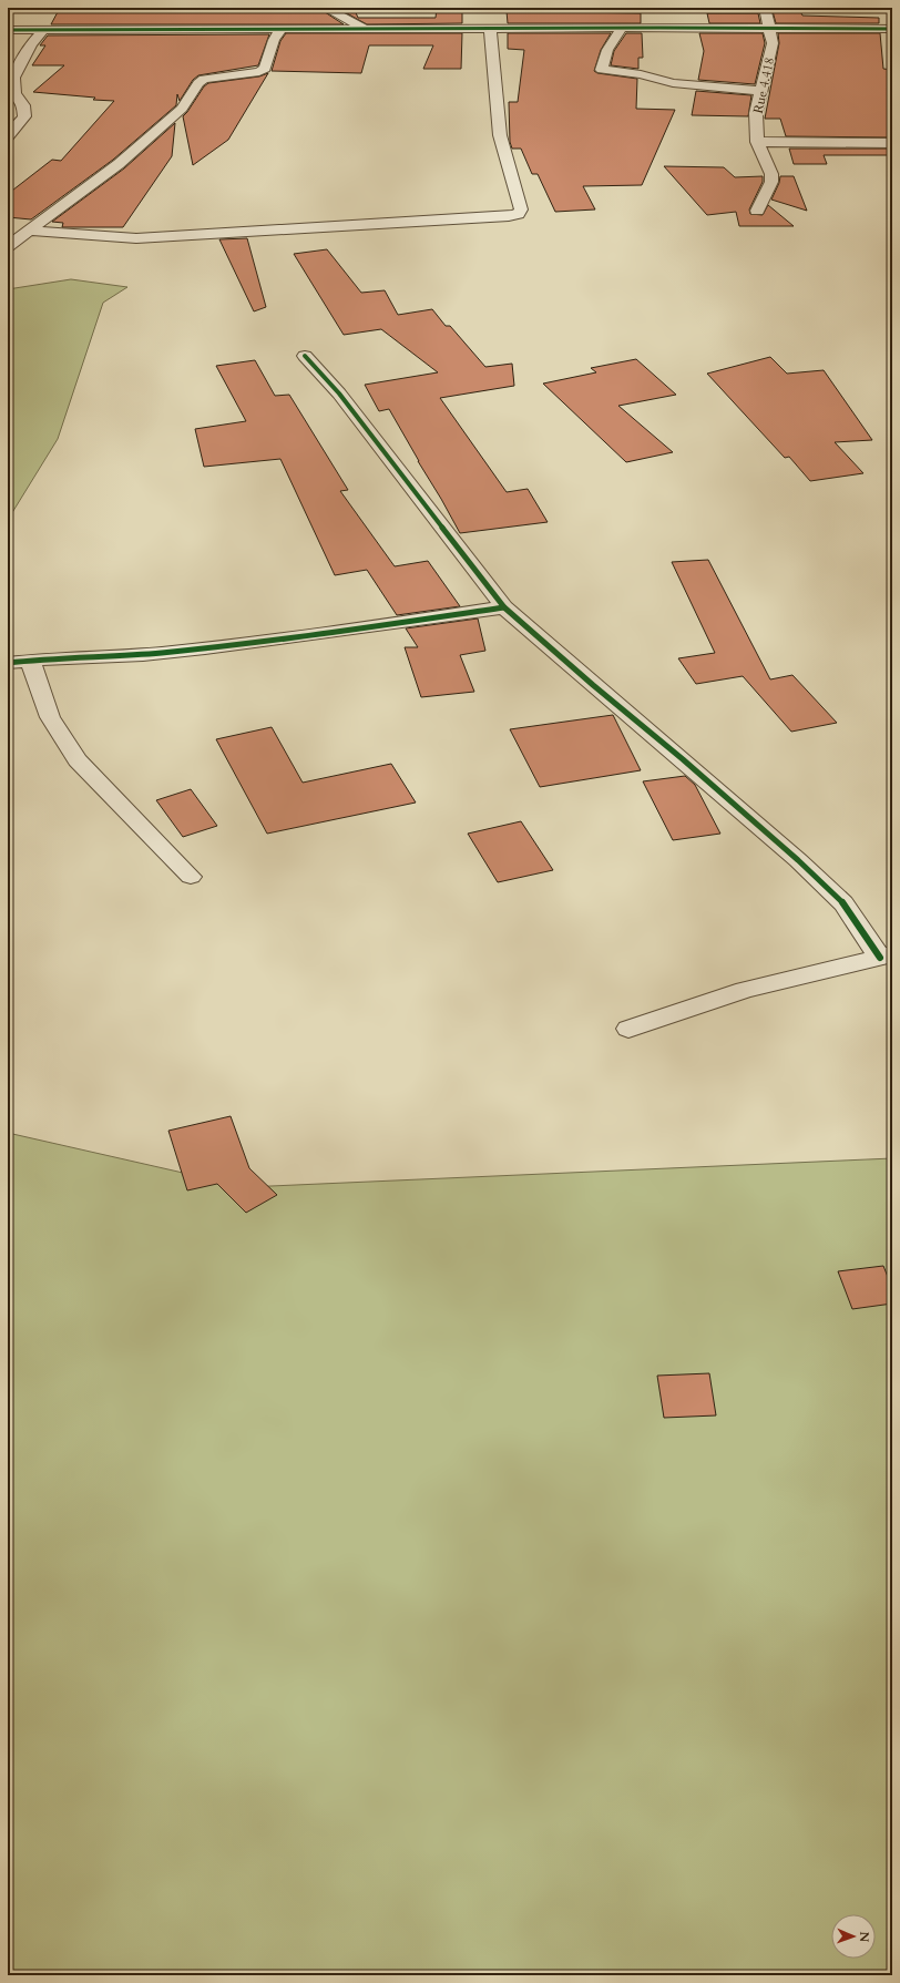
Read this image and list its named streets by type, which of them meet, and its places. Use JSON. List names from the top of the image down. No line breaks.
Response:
{"streets":{"street":["Rue 4.418"]},"north":"right"}
